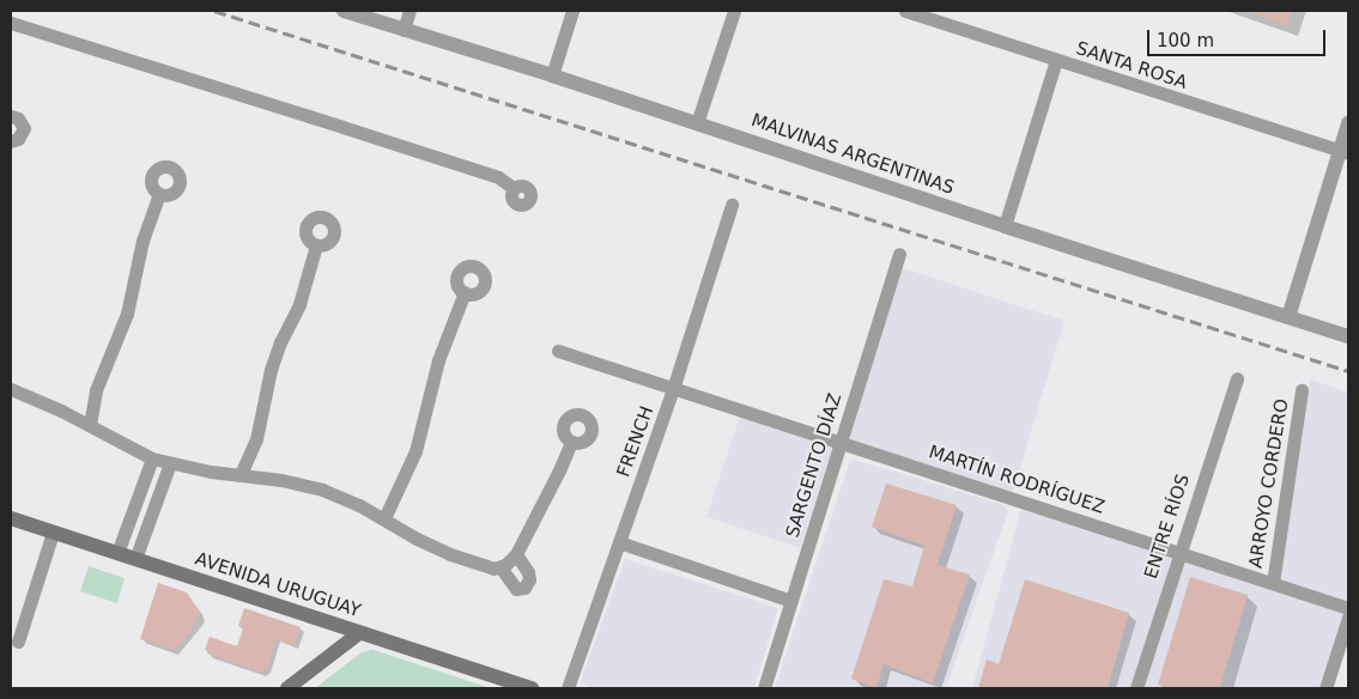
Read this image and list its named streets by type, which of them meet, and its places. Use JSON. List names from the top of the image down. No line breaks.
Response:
{"streets":{"main road":["AVENIDA URUGUAY"],"street":["SANTA ROSA","MALVINAS ARGENTINAS","FRENCH","SARGENTO DÍAZ","MARTÍN RODRÍGUEZ","ARROYO CORDERO","ENTRE RÍOS"]},"crossings":[["FRENCH","MARTÍN RODRÍGUEZ"],["SARGENTO DÍAZ","MARTÍN RODRÍGUEZ"],["MARTÍN RODRÍGUEZ","ARROYO CORDERO"],["MARTÍN RODRÍGUEZ","ENTRE RÍOS"]],"scale_bar":"100 m"}
